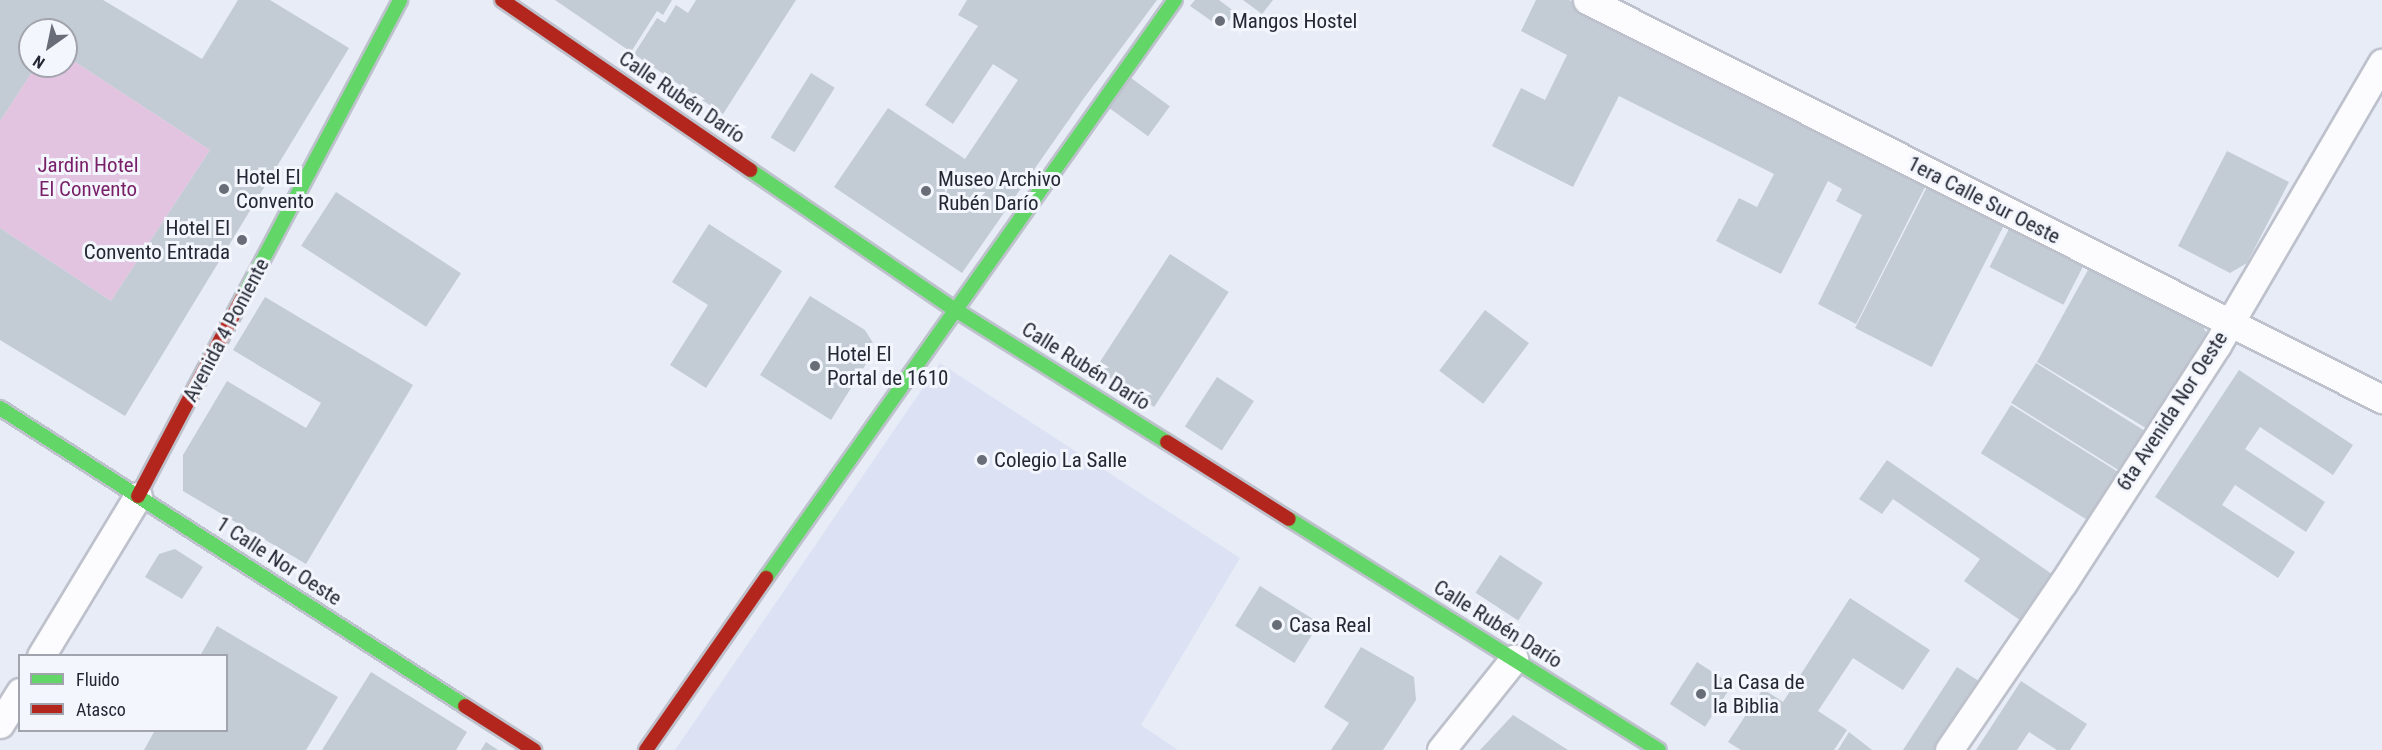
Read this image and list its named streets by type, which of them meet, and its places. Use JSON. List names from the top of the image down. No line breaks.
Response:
{"streets":{"street":["Calle Rubén Darío","1era Calle Sur Oeste","Avenida 4 Poniente","6ta Avenida Nor Oeste","1 Calle Nor Oeste"]},"crossings":[["1era Calle Sur Oeste","6ta Avenida Nor Oeste"],["Avenida 4 Poniente","1 Calle Nor Oeste"]],"parks":["Jardin Hotel El Convento"],"places":["Mangos Hostel","Hotel El Convento","Museo Archivo Rubén Darío","Hotel El Convento Entrada","Hotel El Portal de 1610","Colegio La Salle","Casa Real","La Casa de la Biblia"],"legend":["Fluido","Atasco"],"north":"bottom left"}
